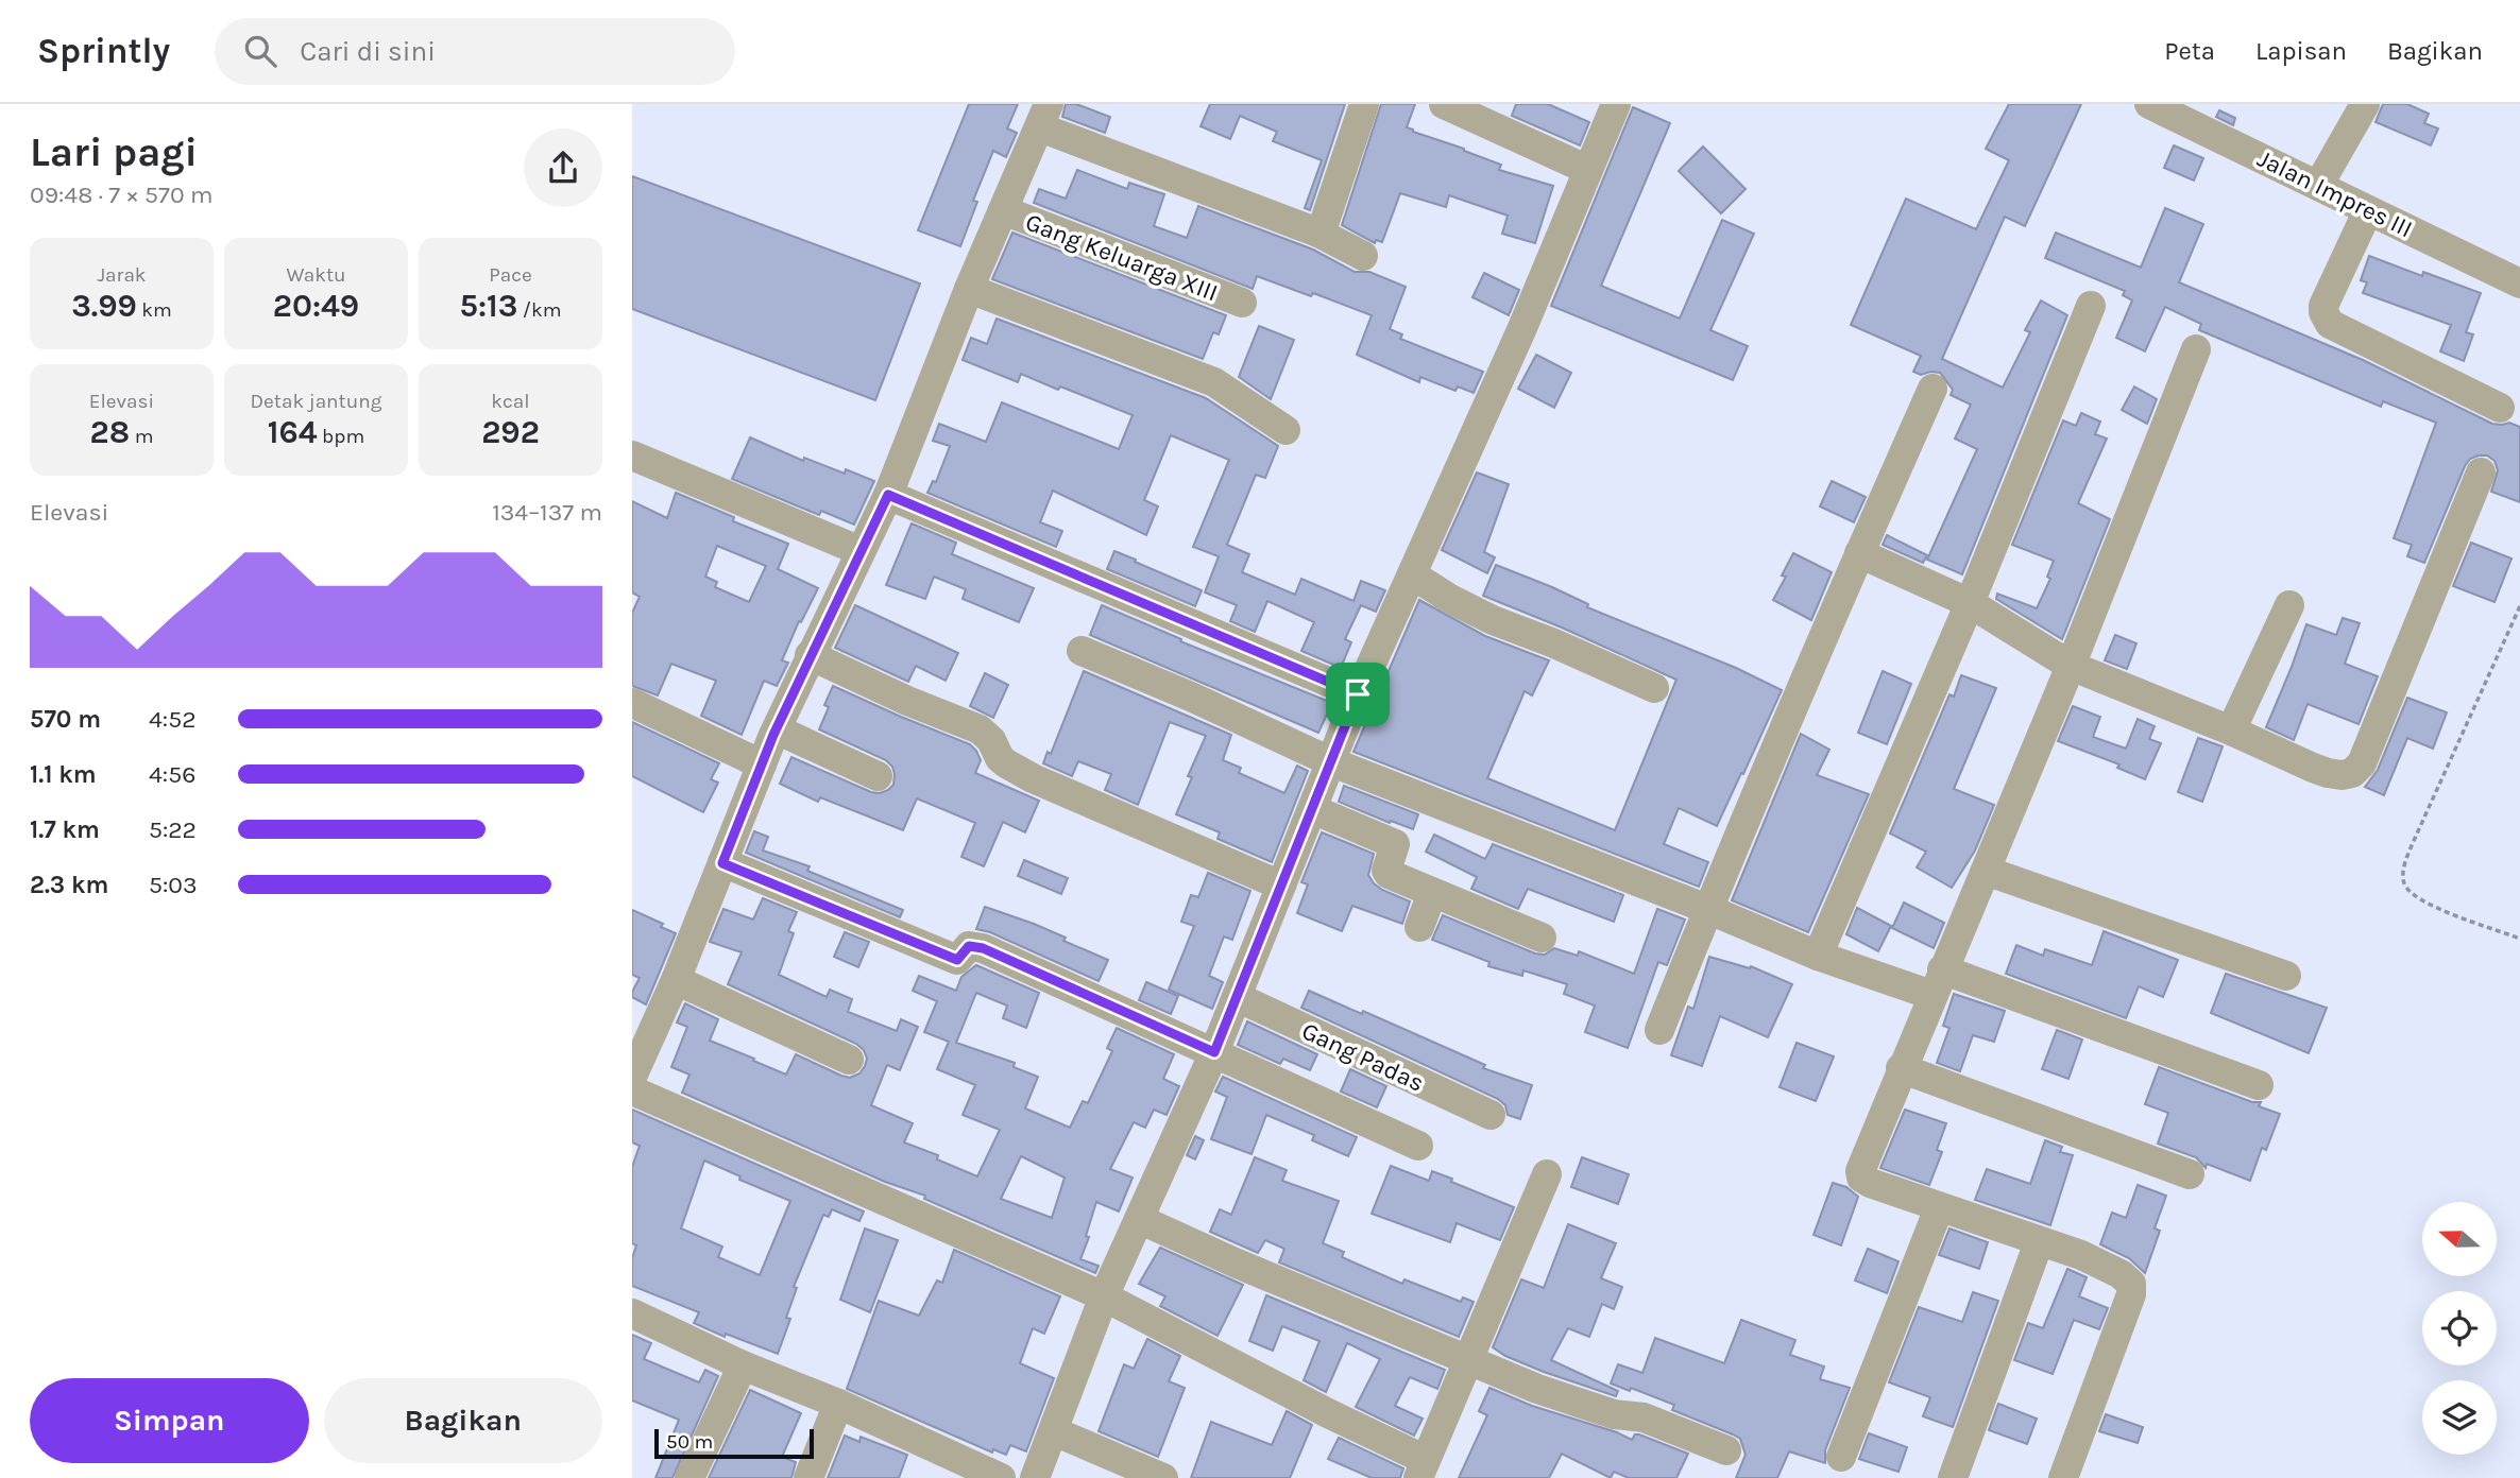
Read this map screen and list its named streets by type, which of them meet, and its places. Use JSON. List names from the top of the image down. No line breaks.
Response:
{"streets":{"street":["Jalan Impres III","Gang Keluarga XIII","Gang Padas"]},"scale_bar":"50 m","north":"left","page":{"header":"Sprintly","search":"Cari di sini","nav":["Peta","Lapisan","Bagikan"],"heading":["Lari pagi","09:48 · 7 × 570 m"],"stats":[["Jarak","3.99 km"],["Waktu","20:49"],["Pace","5:13 /km"],["Elevasi","28 m"],["Detak jantung","164 bpm"],["kcal","292"]],"chart":["Elevasi","134–137 m"],"list":[{"name":"570 m","note":"4:52"},{"name":"1.1 km","note":"4:56"},{"name":"1.7 km","note":"5:22"},{"name":"2.3 km","note":"5:03"}],"buttons":["Simpan","Bagikan"],"scale":"50 m"}}
